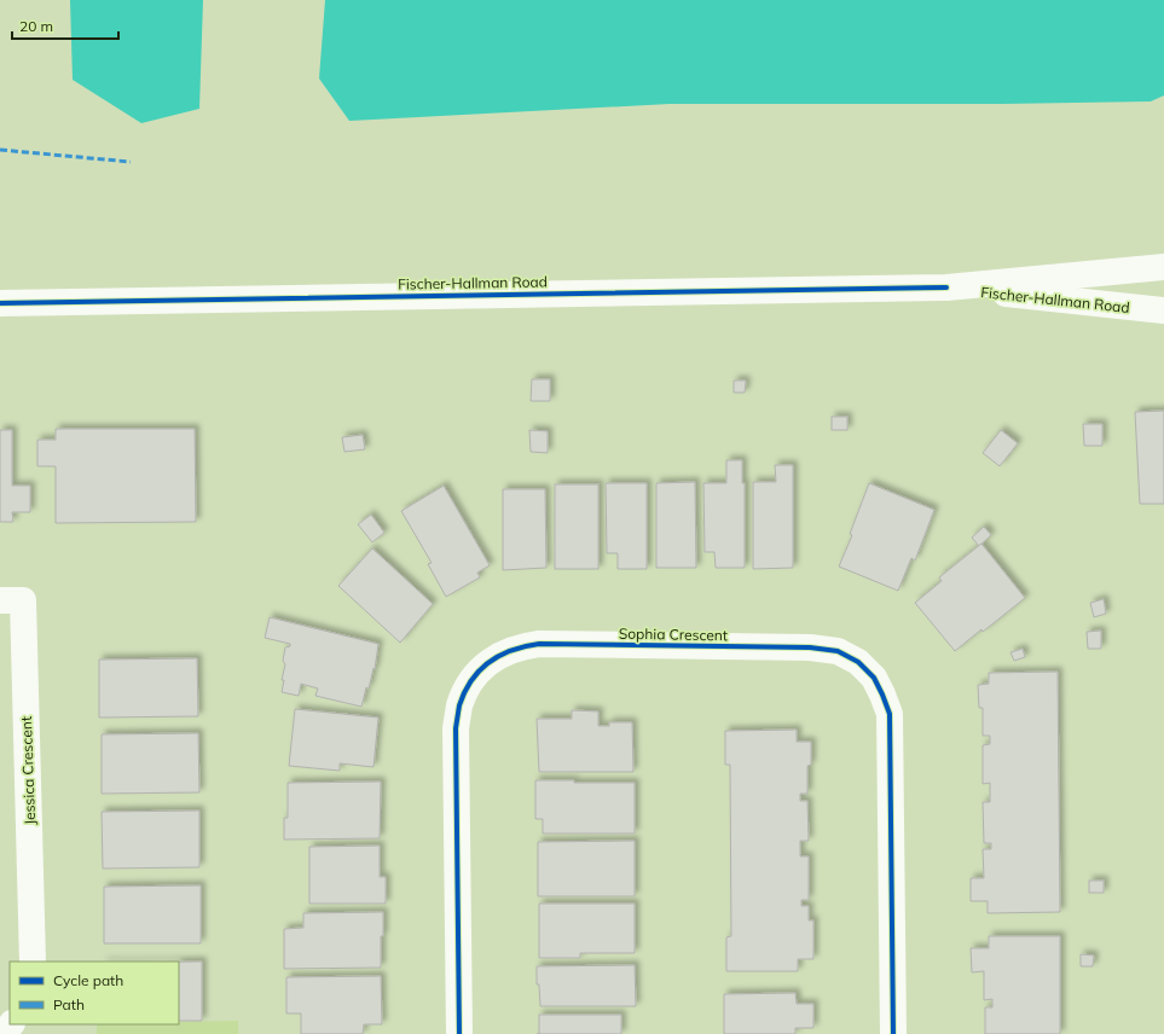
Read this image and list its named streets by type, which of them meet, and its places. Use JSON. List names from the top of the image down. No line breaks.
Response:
{"streets":{"street":["Fischer-Hallman Road","Sophia Crescent","Jessica Crescent"]},"legend":["Cycle path","Path"],"scale_bar":"20 m"}
